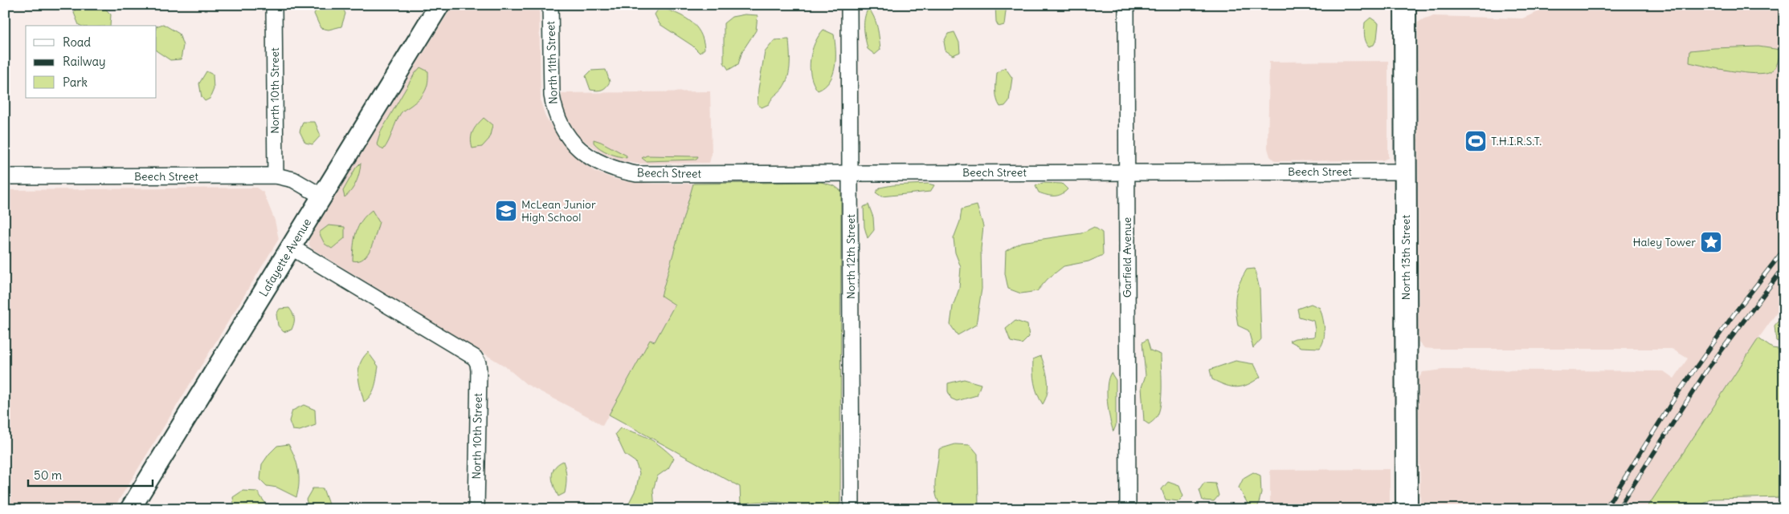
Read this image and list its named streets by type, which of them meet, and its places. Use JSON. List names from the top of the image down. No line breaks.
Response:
{"streets":{"main road":["North 13th Street"],"street":["North 11th Street","North 10th Street","Beech Street","North 12th Street","Lafayette Avenue","Garfield Avenue"]},"crossings":[["North 11th Street","Beech Street"],["North 10th Street","Beech Street"],["North 10th Street","Lafayette Avenue"],["Beech Street","North 12th Street"],["Beech Street","Lafayette Avenue"],["Beech Street","Garfield Avenue"],["Beech Street","North 13th Street"]],"places":{"sports":["T.H.I.R.S.T."],"school or university":["McLean Junior High School"],"place":["Haley Tower"]},"legend":["Road","Railway","Park"],"scale_bar":"50 m"}
